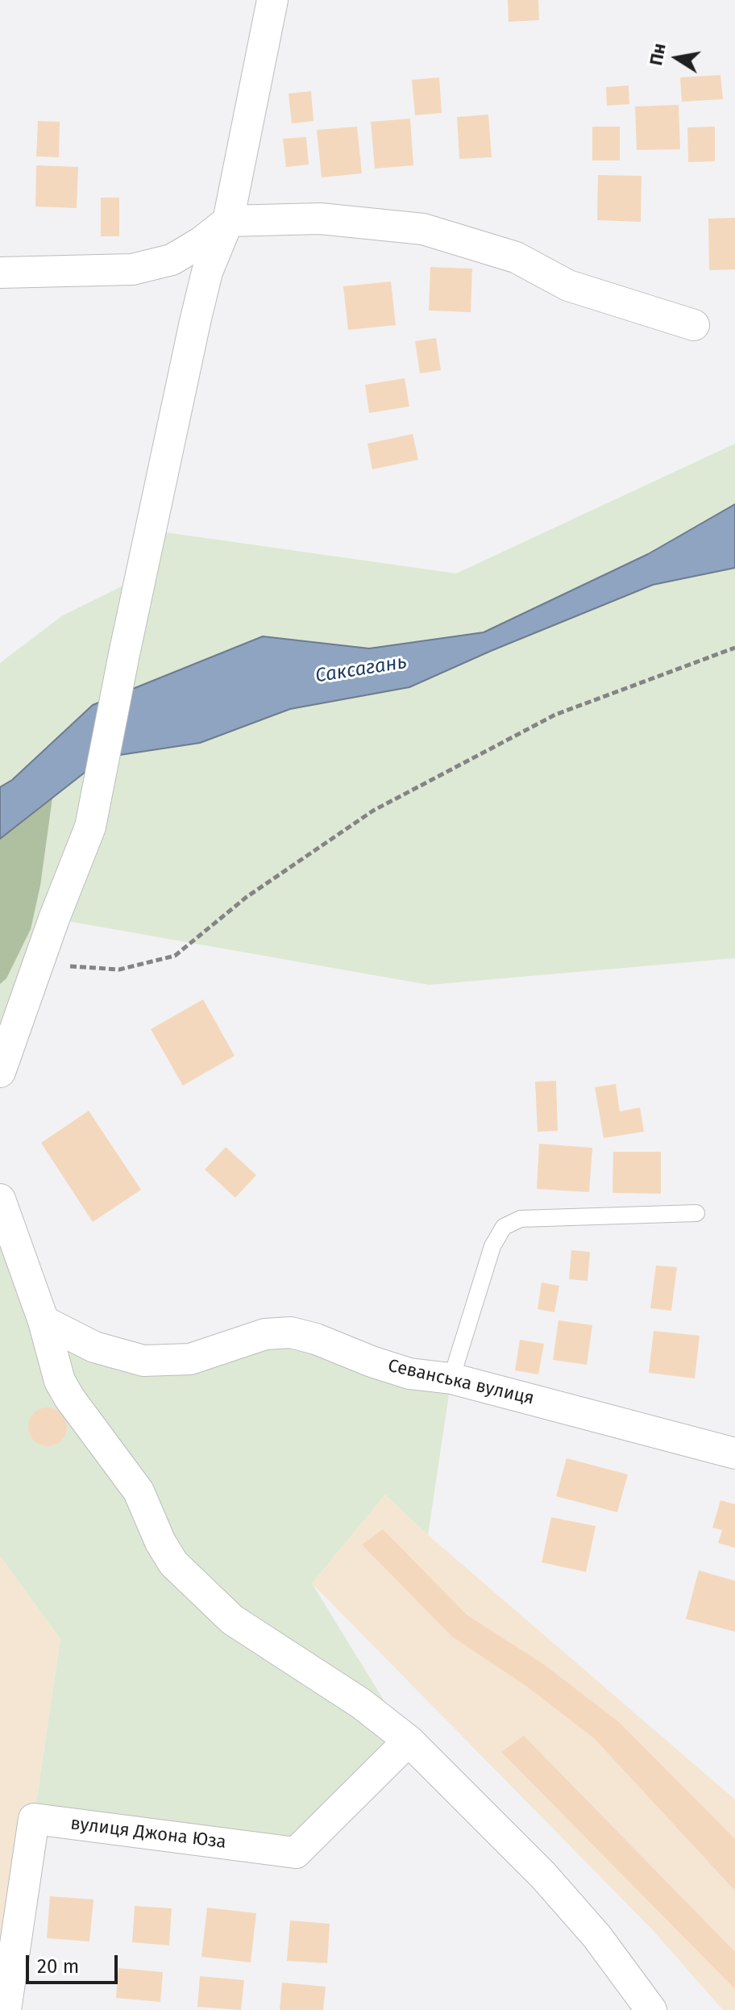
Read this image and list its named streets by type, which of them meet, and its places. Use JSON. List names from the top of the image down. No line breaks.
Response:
{"streets":{"street":["Севанська вулиця","вулиця Джона Юза"]},"water":["Саксагань"],"scale_bar":"20 m","north":"left"}
